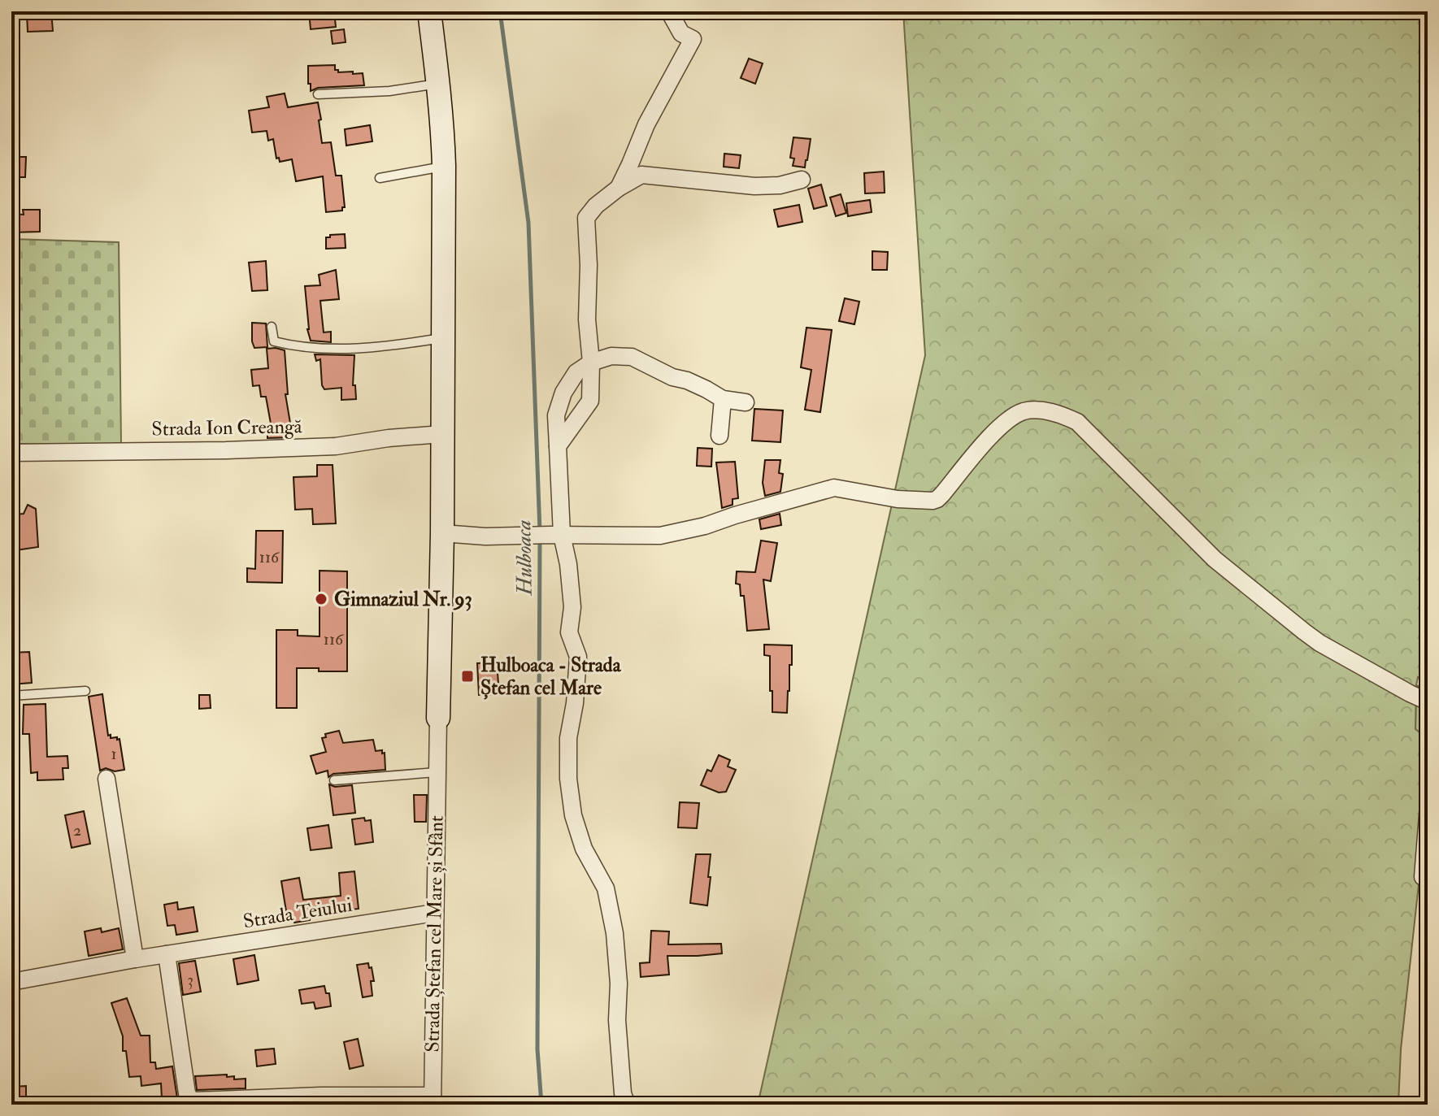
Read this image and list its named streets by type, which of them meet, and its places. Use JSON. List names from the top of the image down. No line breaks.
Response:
{"streets":{"street":["Strada Ion Creangă","Strada Teiului","Strada Ștefan cel Mare și Sfânt"]},"crossings":[["Strada Ion Creangă","Strada Ștefan cel Mare și Sfânt"],["Strada Teiului","Strada Ștefan cel Mare și Sfânt"]],"water":["Hulboaca"],"places":{"other":["Gimnaziul Nr. 93"],"transit":["Hulboaca - Strada Ștefan cel Mare"]},"house_numbers":["116","116","1","2","3"]}
